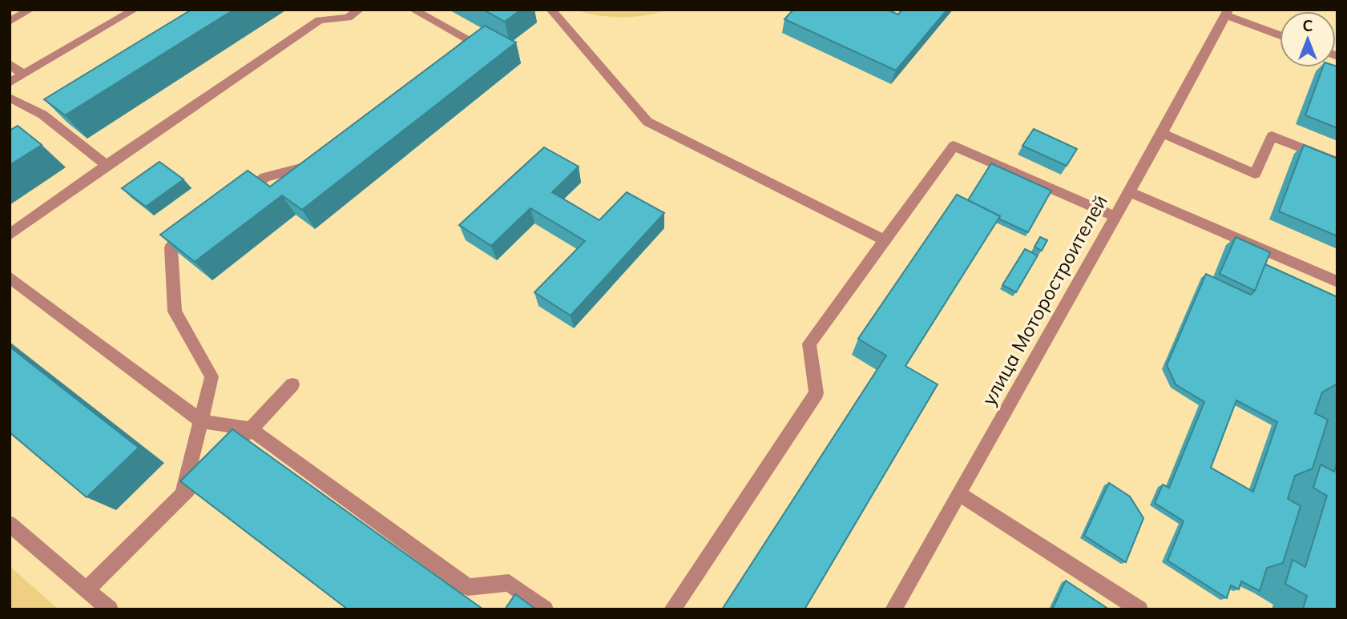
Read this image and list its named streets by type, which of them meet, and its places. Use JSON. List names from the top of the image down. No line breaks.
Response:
{"streets":{"street":["улица Моторостроителей"]},"north":"top"}
